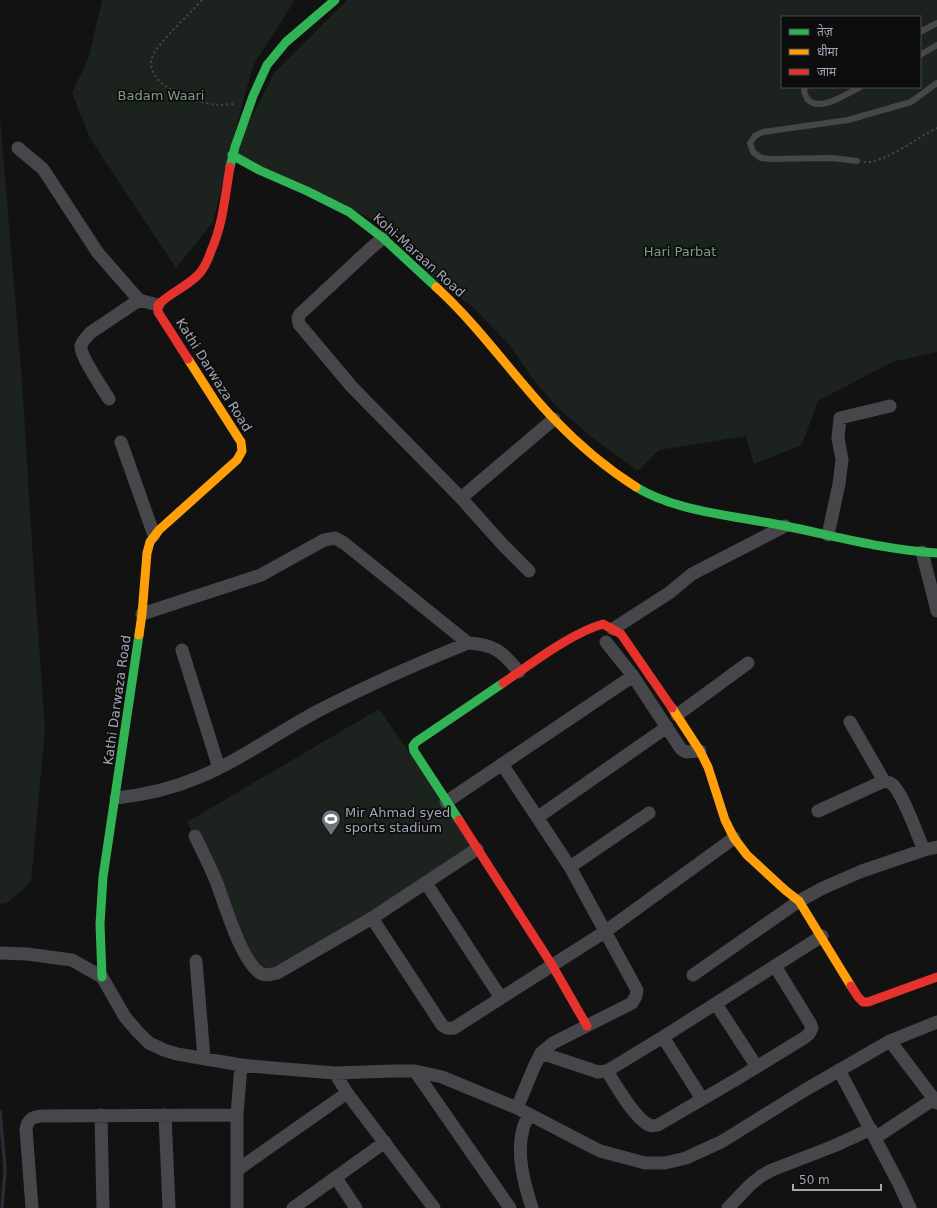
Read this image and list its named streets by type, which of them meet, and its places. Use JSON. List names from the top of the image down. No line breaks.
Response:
{"streets":{"street":["Kohi-Maraan Road","Kathi Darwaza Road"]},"parks":["Badam Waari","Hari Parbat"],"places":{"sports":["Mir Ahmad syed sports stadium"]},"legend":["तेज़","धीमा","जाम"],"scale_bar":"50 m"}
